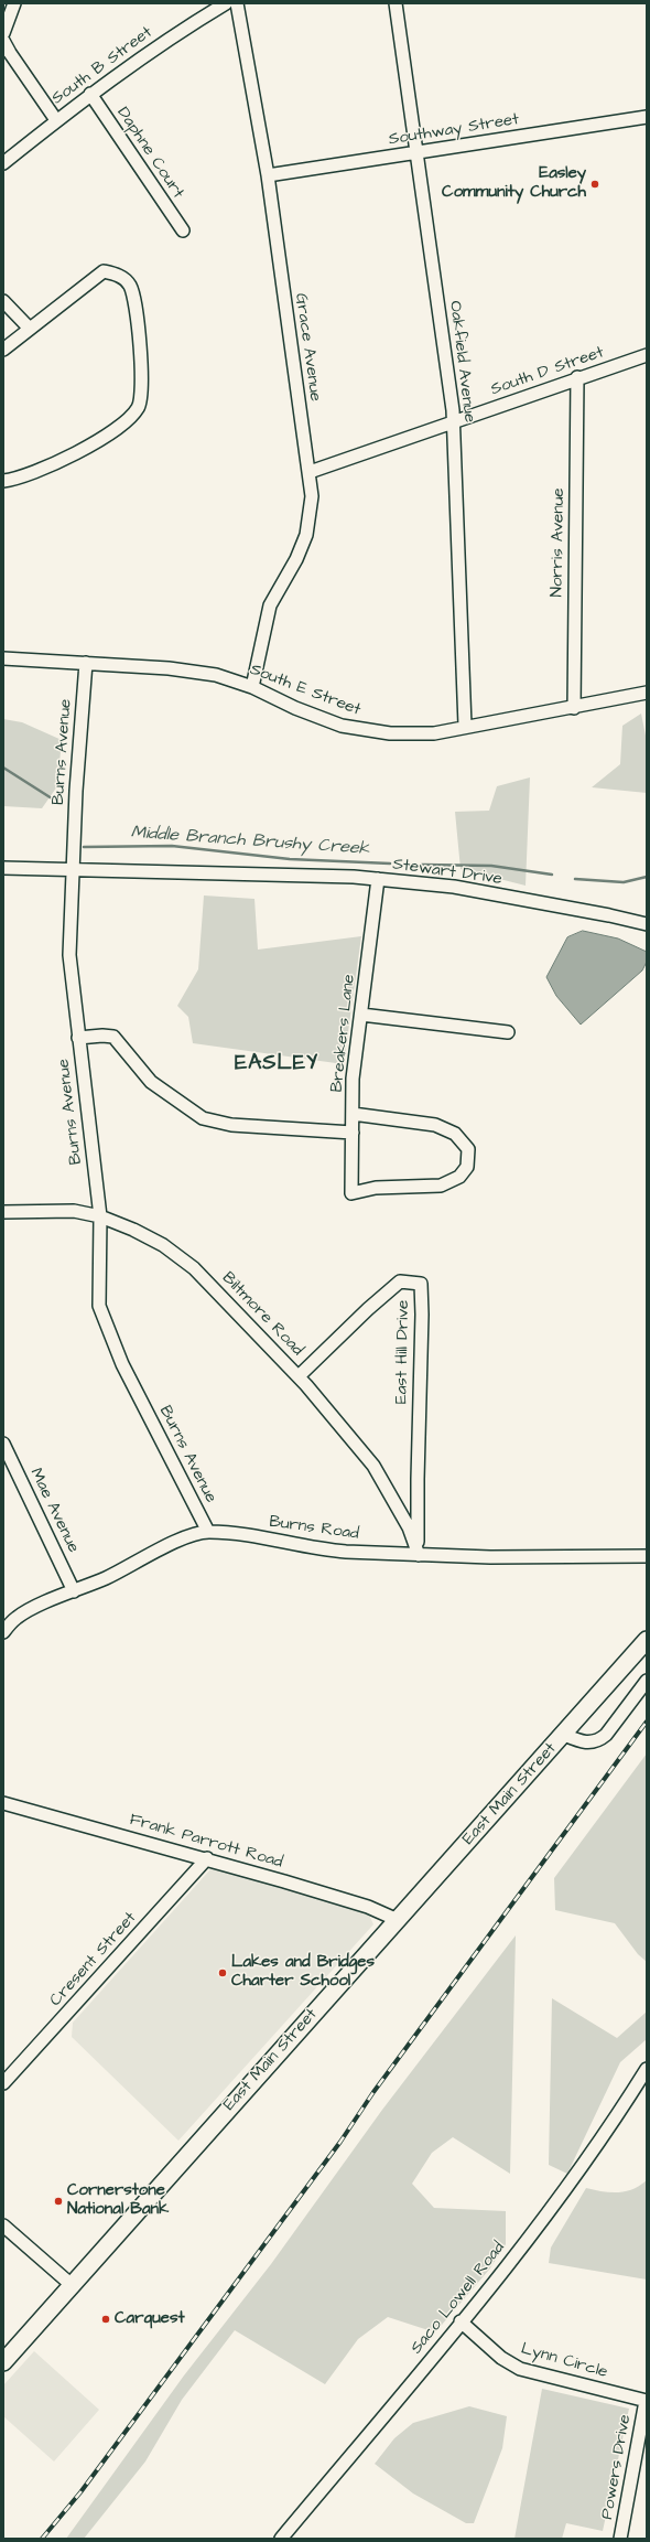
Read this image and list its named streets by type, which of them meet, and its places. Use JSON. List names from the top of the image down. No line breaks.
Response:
{"streets":{"main road":["East Main Street"],"street":["South B Street","Southway Street","Daphne Court","Grace Avenue","Oakfield Avenue","South D Street","Norris Avenue","South E Street","Burns Avenue","Stewart Drive","Breakers Lane","Biltmore Road","East Hill Drive","Mae Avenue","Burns Road","Frank Parrott Road","Cresent Street","Saco Lowell Road","Lynn Circle","Powers Drive"]},"crossings":[["South B Street","Daphne Court"],["Southway Street","Grace Avenue"],["Southway Street","Oakfield Avenue"],["Grace Avenue","South D Street"],["Grace Avenue","South E Street"],["Oakfield Avenue","South D Street"],["Oakfield Avenue","South E Street"],["South D Street","Norris Avenue"],["Norris Avenue","South E Street"],["South E Street","Burns Avenue"],["Burns Avenue","Stewart Drive"],["Burns Avenue","Biltmore Road"],["Burns Avenue","Burns Road"],["Stewart Drive","Breakers Lane"],["Biltmore Road","East Hill Drive"],["Biltmore Road","Burns Road"],["East Hill Drive","Burns Road"],["Mae Avenue","Burns Road"],["East Main Street","Frank Parrott Road"],["Frank Parrott Road","Cresent Street"],["Saco Lowell Road","Lynn Circle"],["Lynn Circle","Powers Drive"]],"districts":["EASLEY"],"water":["Middle Branch Brushy Creek"],"places":["Easley Community Church","Lakes and Bridges Charter School","Cornerstone National Bank","Carquest"]}
